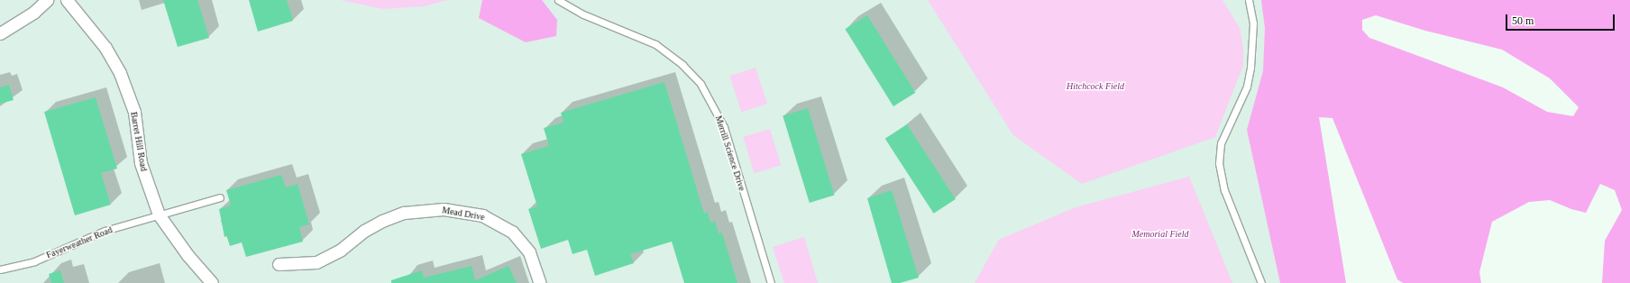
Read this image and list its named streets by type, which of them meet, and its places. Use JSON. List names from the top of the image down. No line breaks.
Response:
{"streets":{"street":["Barret Hill Road","Mead Drive"],"lane":["Merrill Science Drive","Fayerweather Road"]},"crossings":[["Barret Hill Road","Fayerweather Road"]],"parks":["Hitchcock Field","Memorial Field"],"scale_bar":"50 m"}
